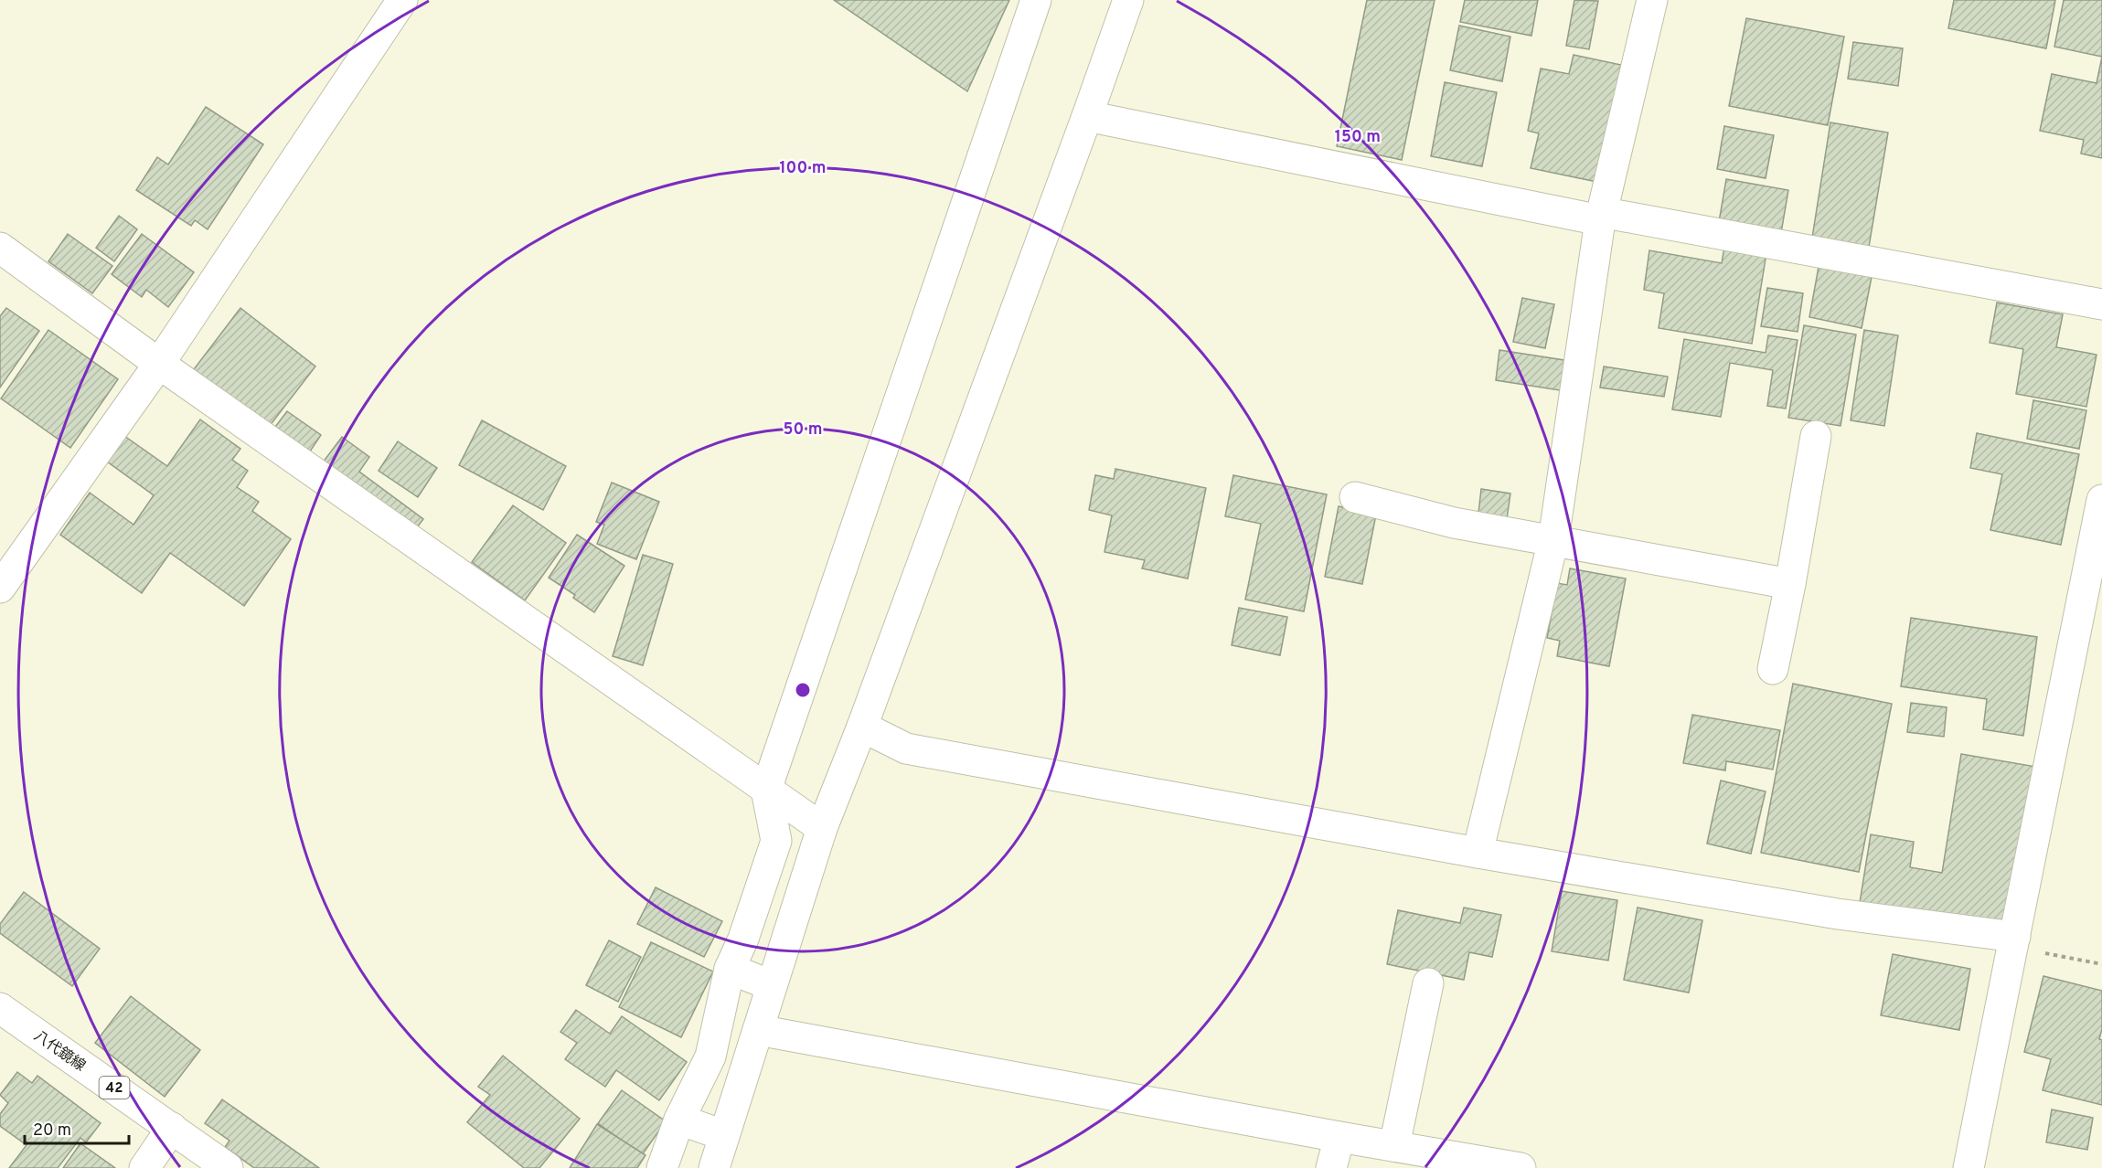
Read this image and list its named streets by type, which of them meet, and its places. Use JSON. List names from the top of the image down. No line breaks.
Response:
{"streets":{"street":["八代鏡線","42"]},"scale_bar":"20 m","rings":["150 m","100 m","50 m"]}
